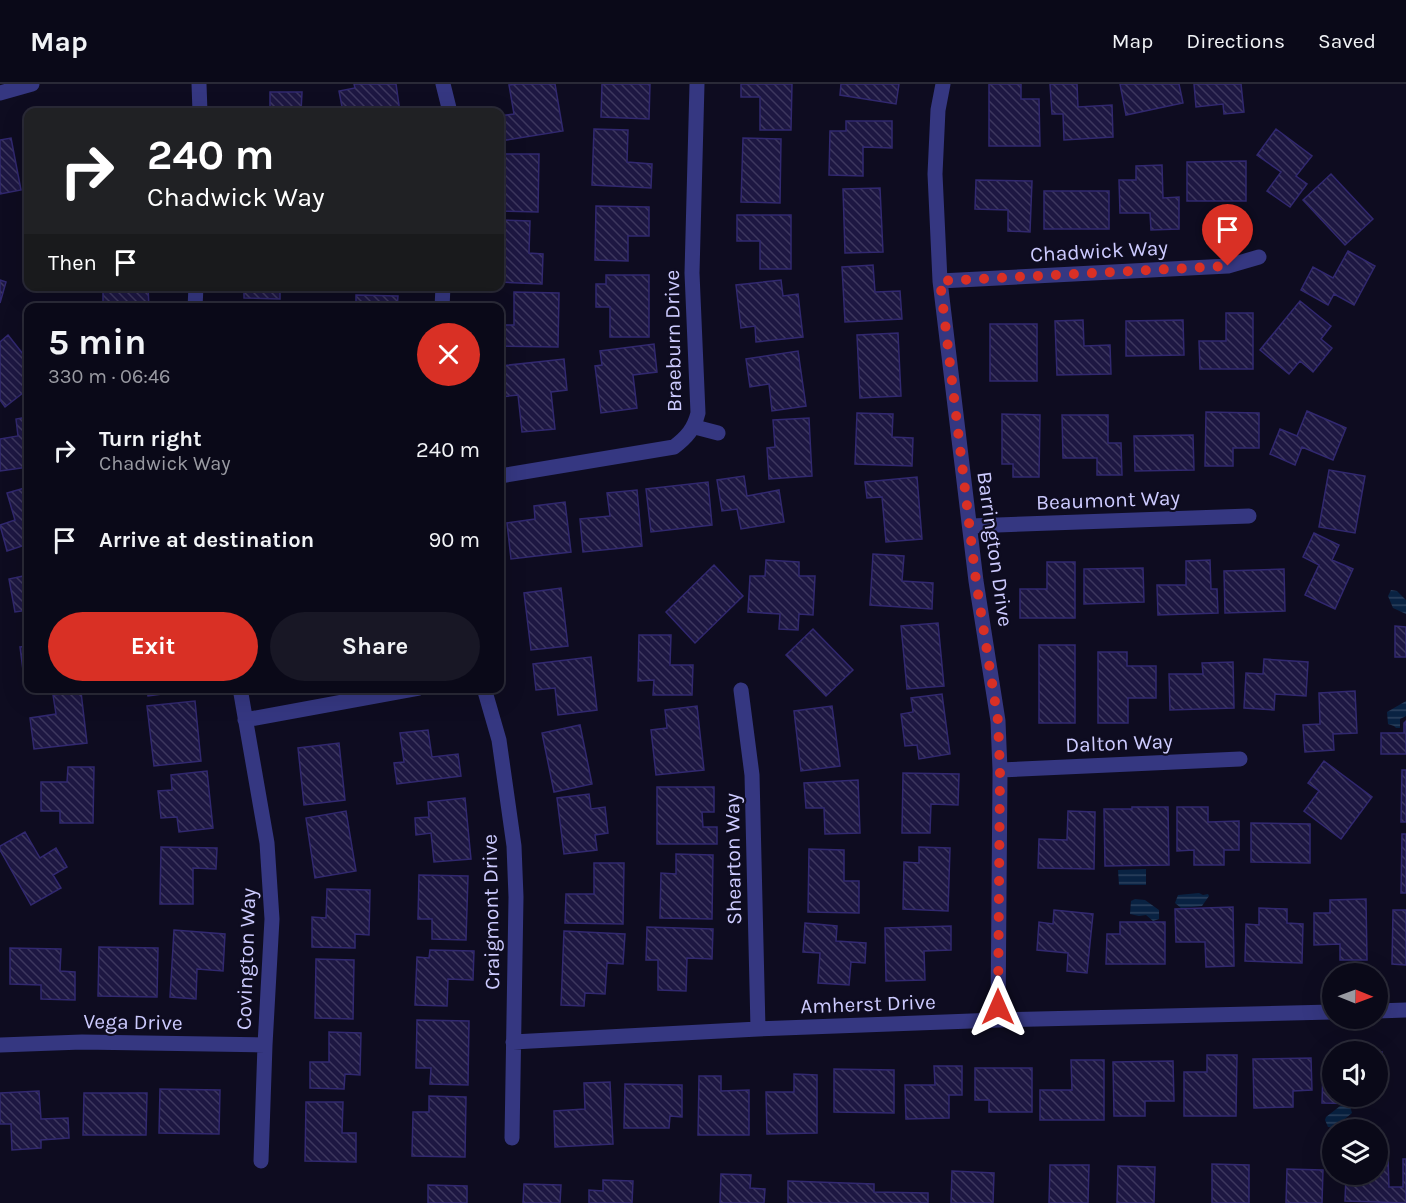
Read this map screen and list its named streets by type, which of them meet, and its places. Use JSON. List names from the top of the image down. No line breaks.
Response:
{"streets":{"street":["Chadwick Way","Braeburn Drive","Beaumont Way","Barrington Drive","Dalton Way","Shearton Way","Craigmont Drive","Covington Way","Amherst Drive","Vega Drive"]},"crossings":[["Chadwick Way","Barrington Drive"],["Beaumont Way","Barrington Drive"],["Barrington Drive","Dalton Way"],["Barrington Drive","Amherst Drive"],["Shearton Way","Amherst Drive"],["Craigmont Drive","Amherst Drive"],["Covington Way","Vega Drive"]],"north":"right","page":{"header":"Map","nav":["Map","Directions","Saved"],"turn":["240 m","Chadwick Way"],"then":"Then","heading":["5 min","330 m · 06:46"],"list":[{"name":"Turn right","note":"Chadwick Way","value":"240 m"},{"name":"Arrive at destination","value":"90 m"}],"buttons":["Exit","Share"]}}
